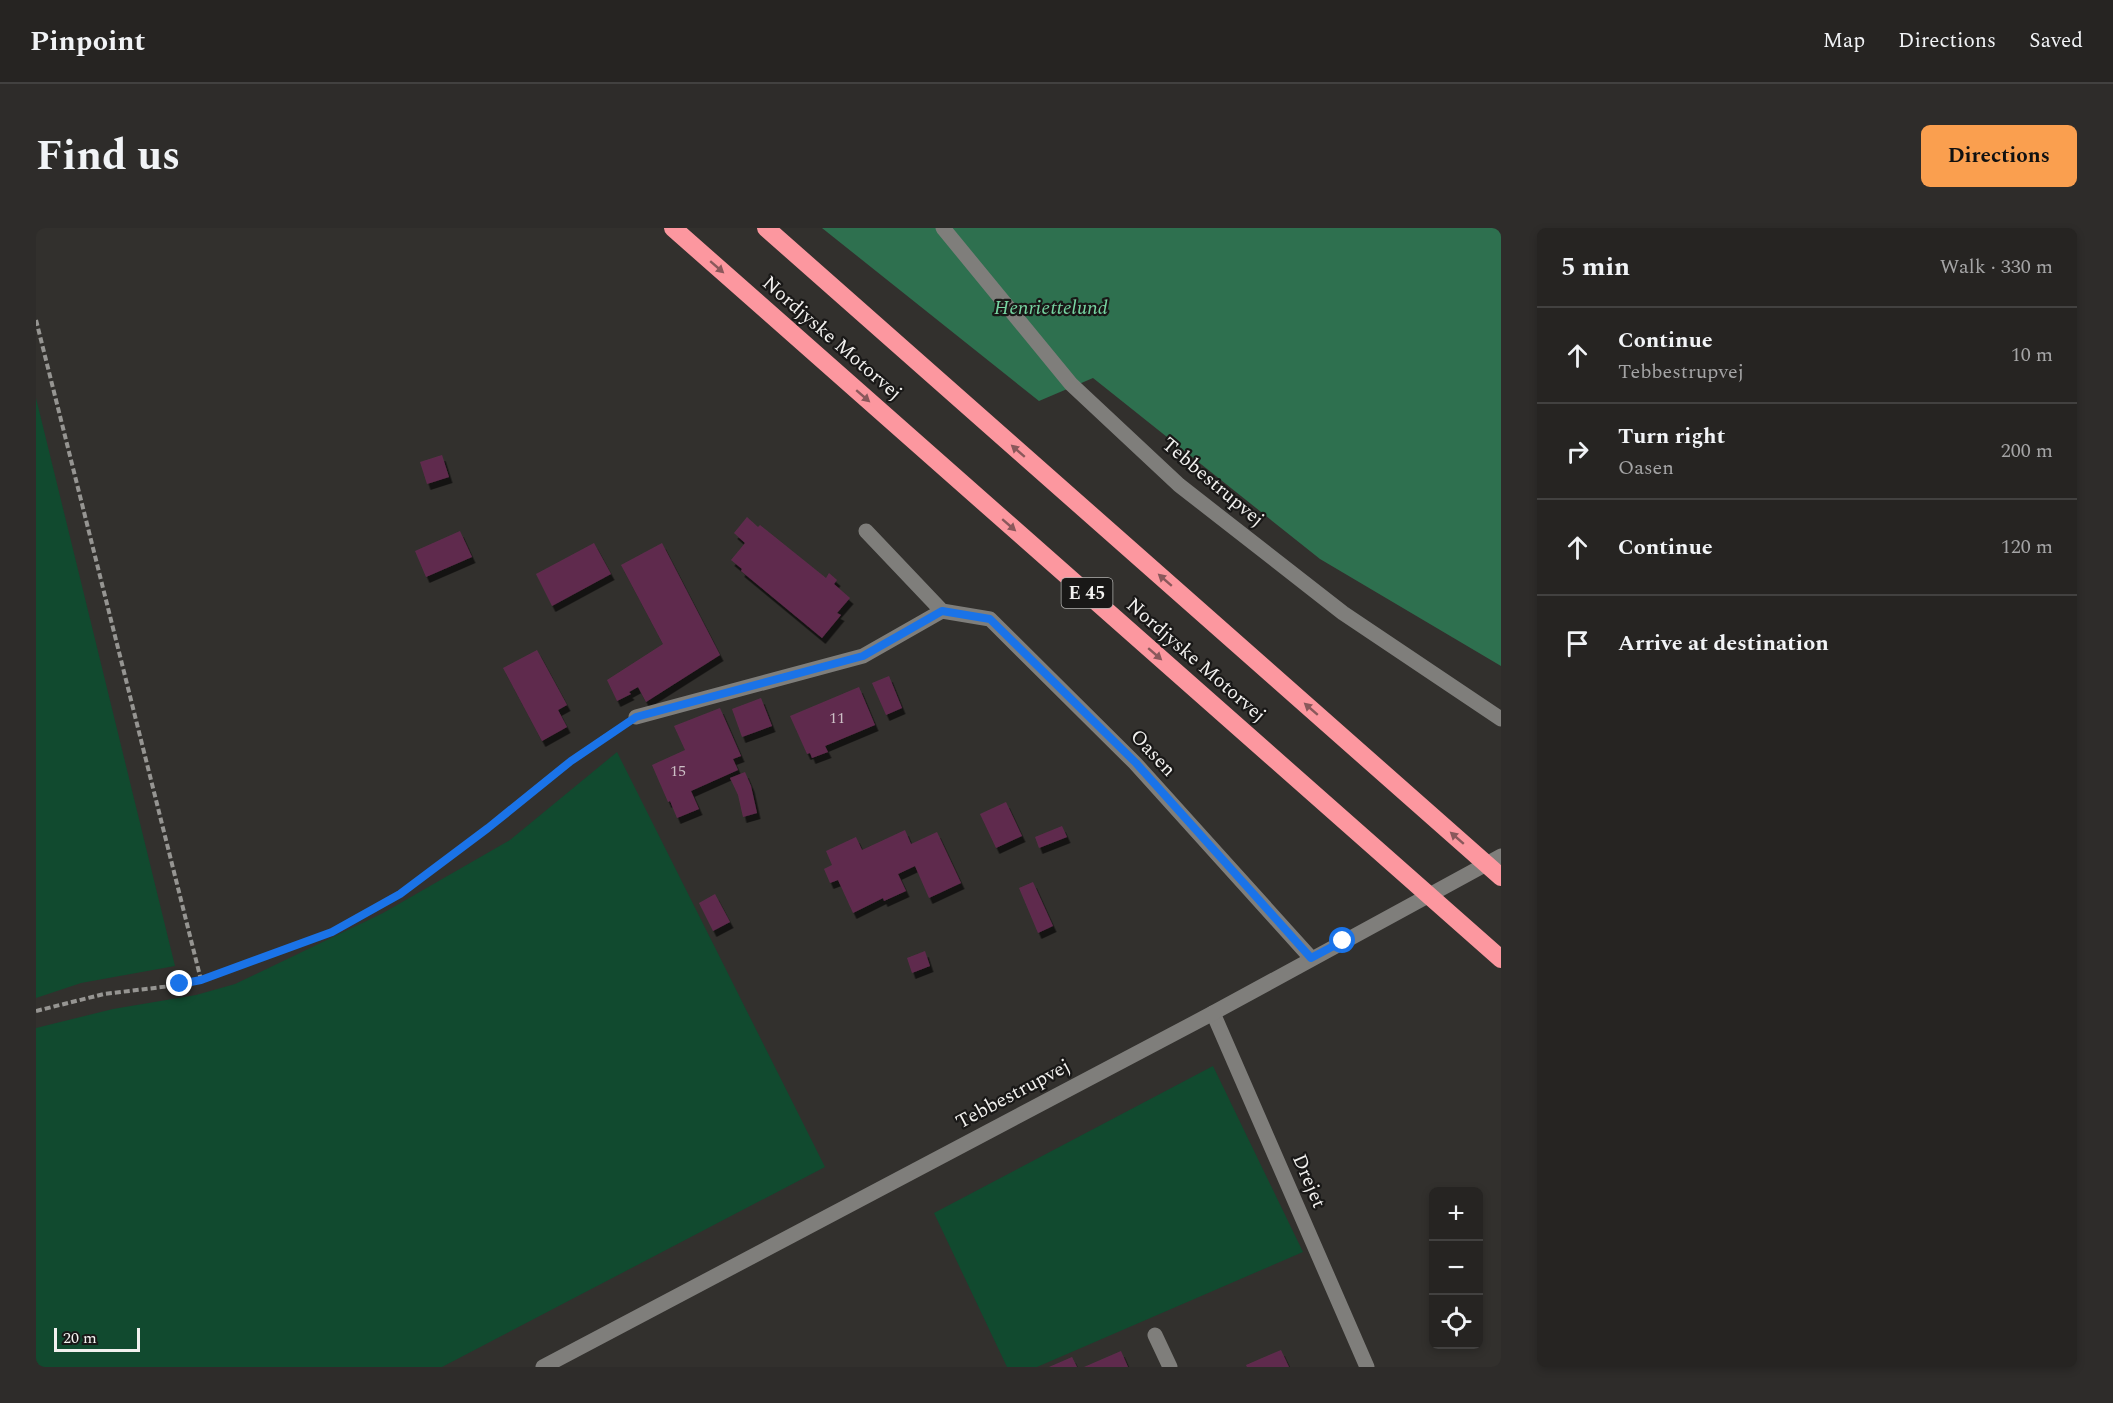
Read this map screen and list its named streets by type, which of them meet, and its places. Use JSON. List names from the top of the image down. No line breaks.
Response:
{"streets":{"highway":["Nordjyske Motorvej","E 45"],"street":["Tebbestrupvej","Oasen","Drejet"]},"crossings":[["Tebbestrupvej","Oasen"],["Tebbestrupvej","Drejet"]],"parks":["Henriettelund"],"house_numbers":["11","15"],"scale_bar":"20 m","page":{"header":"Pinpoint","nav":["Map","Directions","Saved"],"title":"Find us","buttons":"Directions","heading":["5 min","Walk · 330 m"],"list":[["Continue","Tebbestrupvej","10 m"],["Turn right","Oasen","200 m"],["Continue","120 m"],"Arrive at destination"],"map_buttons":["+","−"],"scale":"20 m"}}
